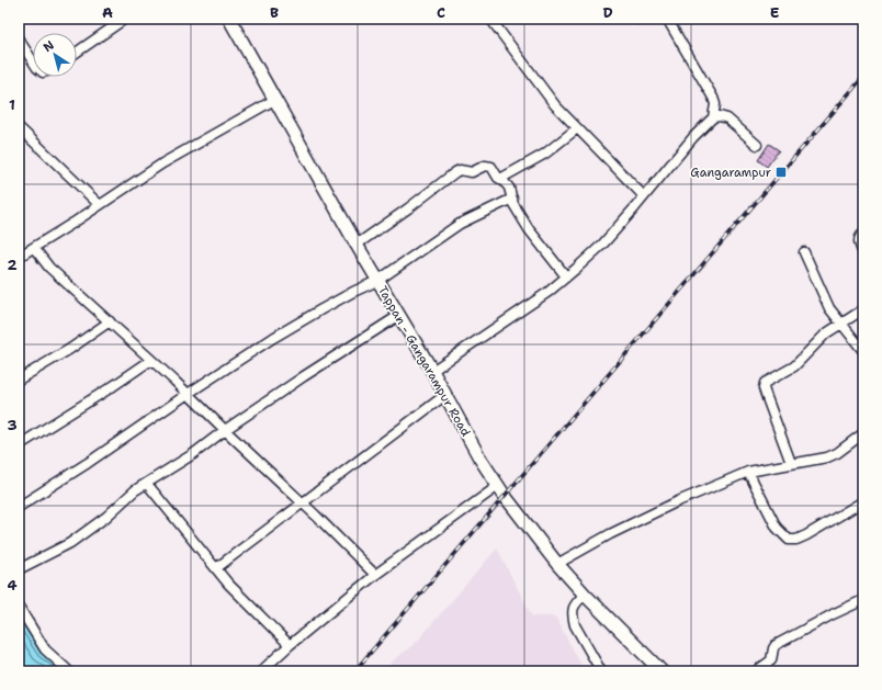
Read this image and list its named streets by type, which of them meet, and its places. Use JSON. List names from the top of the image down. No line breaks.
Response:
{"streets":{"main road":["Tappan - Gangarampur Road"]},"places":{"transit":["Gangarampur"]},"north":"top left","grid":{"columns":["A","B","C","D","E"],"rows":["1","2","3","4"]}}
